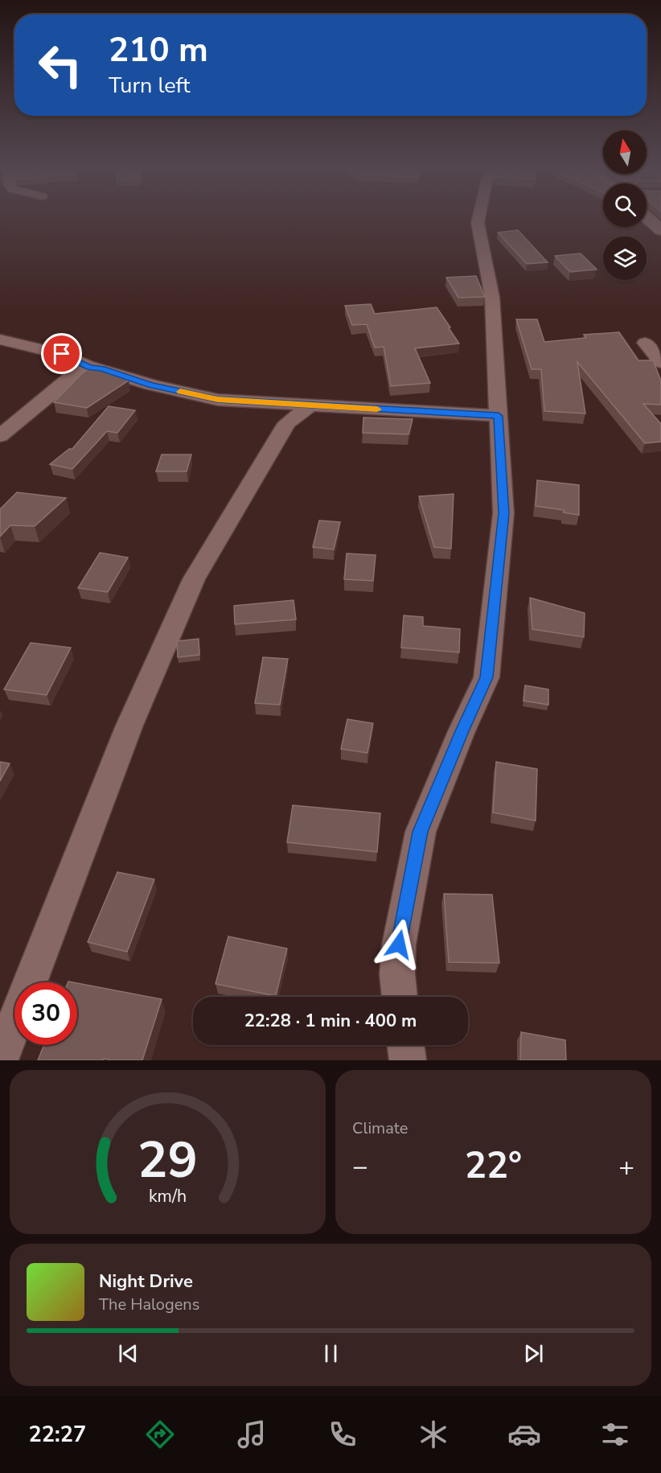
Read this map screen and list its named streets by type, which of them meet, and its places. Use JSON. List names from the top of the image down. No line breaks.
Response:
{"north":"top","page":{"turn":["210 m","Turn left"],"limit":"30","trip":"22:28 · 1 min · 400 m","tile":"Climate","heat":["−","22°","+"],"song":["Night Drive","The Halogens"],"tabs":"22:27","gauge":["29","km/h"]}}
